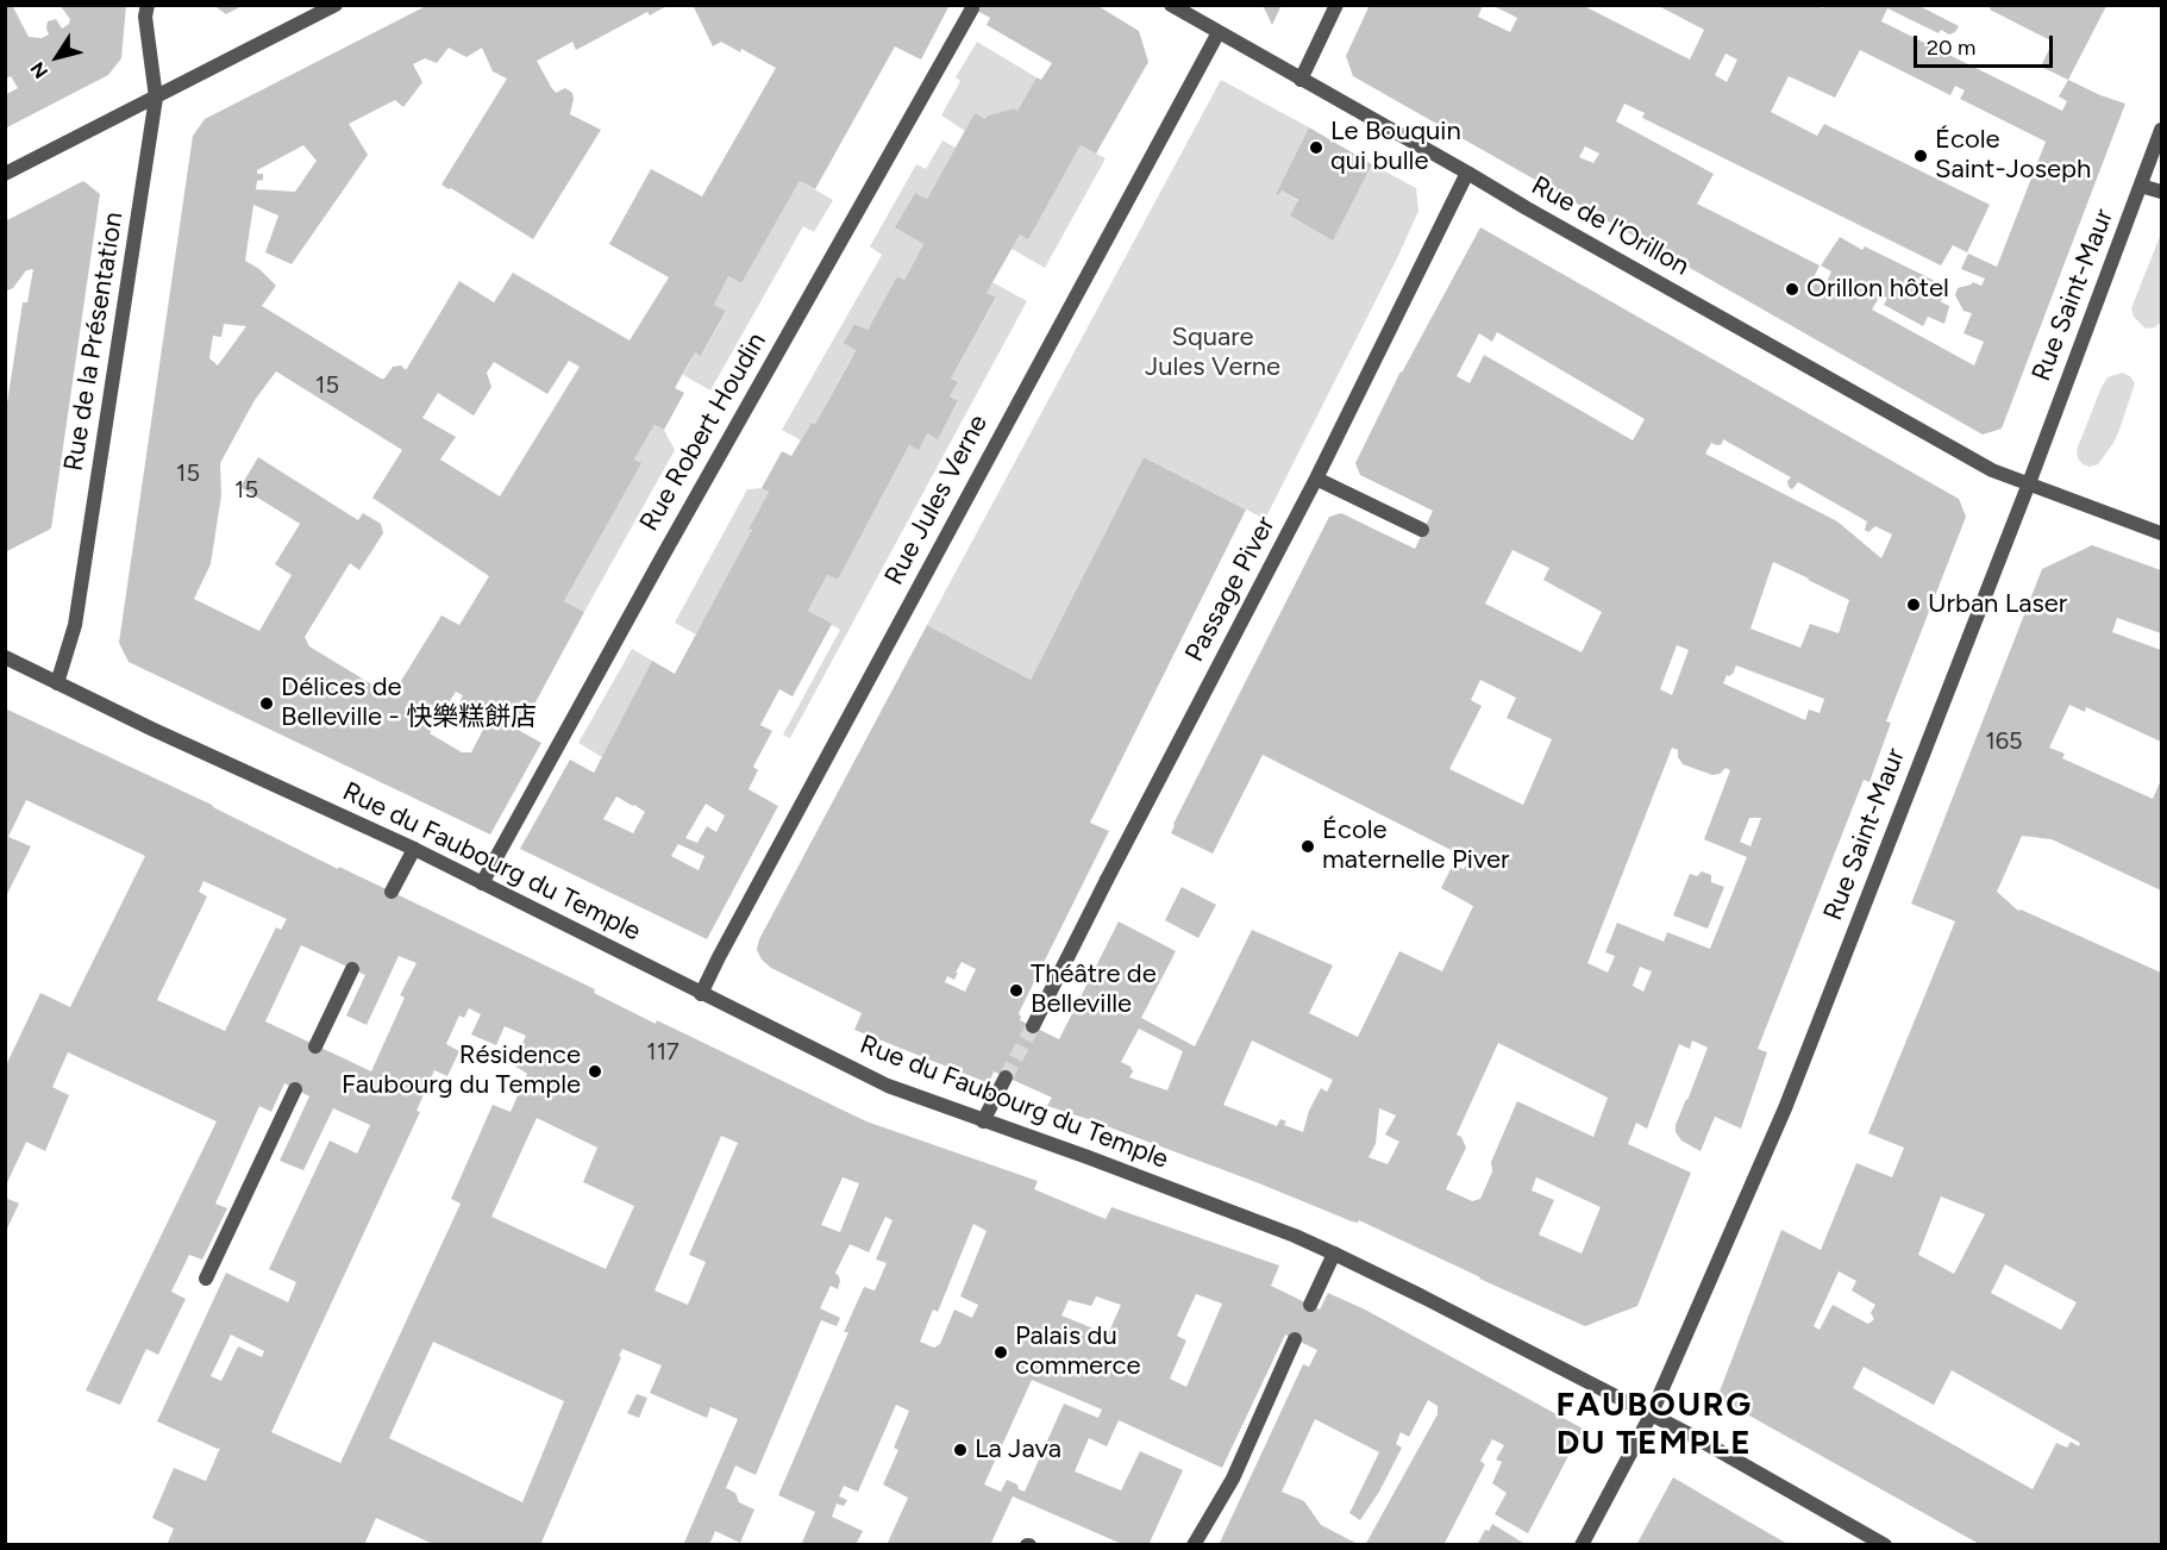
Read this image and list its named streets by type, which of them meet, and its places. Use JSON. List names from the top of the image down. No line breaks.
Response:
{"streets":{"street":["Rue de l'Orillon","Rue Saint-Maur","Rue de la Présentation","Rue Robert Houdin","Rue Jules Verne","Passage Piver","Rue du Faubourg du Temple"]},"crossings":[["Rue de l'Orillon","Rue Saint-Maur"],["Rue de l'Orillon","Rue Jules Verne"],["Rue de l'Orillon","Passage Piver"],["Rue Saint-Maur","Rue du Faubourg du Temple"],["Rue de la Présentation","Rue du Faubourg du Temple"],["Rue Robert Houdin","Rue du Faubourg du Temple"],["Rue Jules Verne","Rue du Faubourg du Temple"]],"districts":["FAUBOURG DU TEMPLE"],"parks":["Square Jules Verne"],"places":["Le Bouquin qui bulle","École Saint-Joseph","Orillon hôtel","Urban Laser","Délices de Belleville - 快樂糕餅店","École maternelle Piver","Théâtre de Belleville","Résidence Faubourg du Temple","Palais du commerce","La Java"],"house_numbers":["15","15","15","165","117"],"scale_bar":"20 m","north":"bottom left"}
